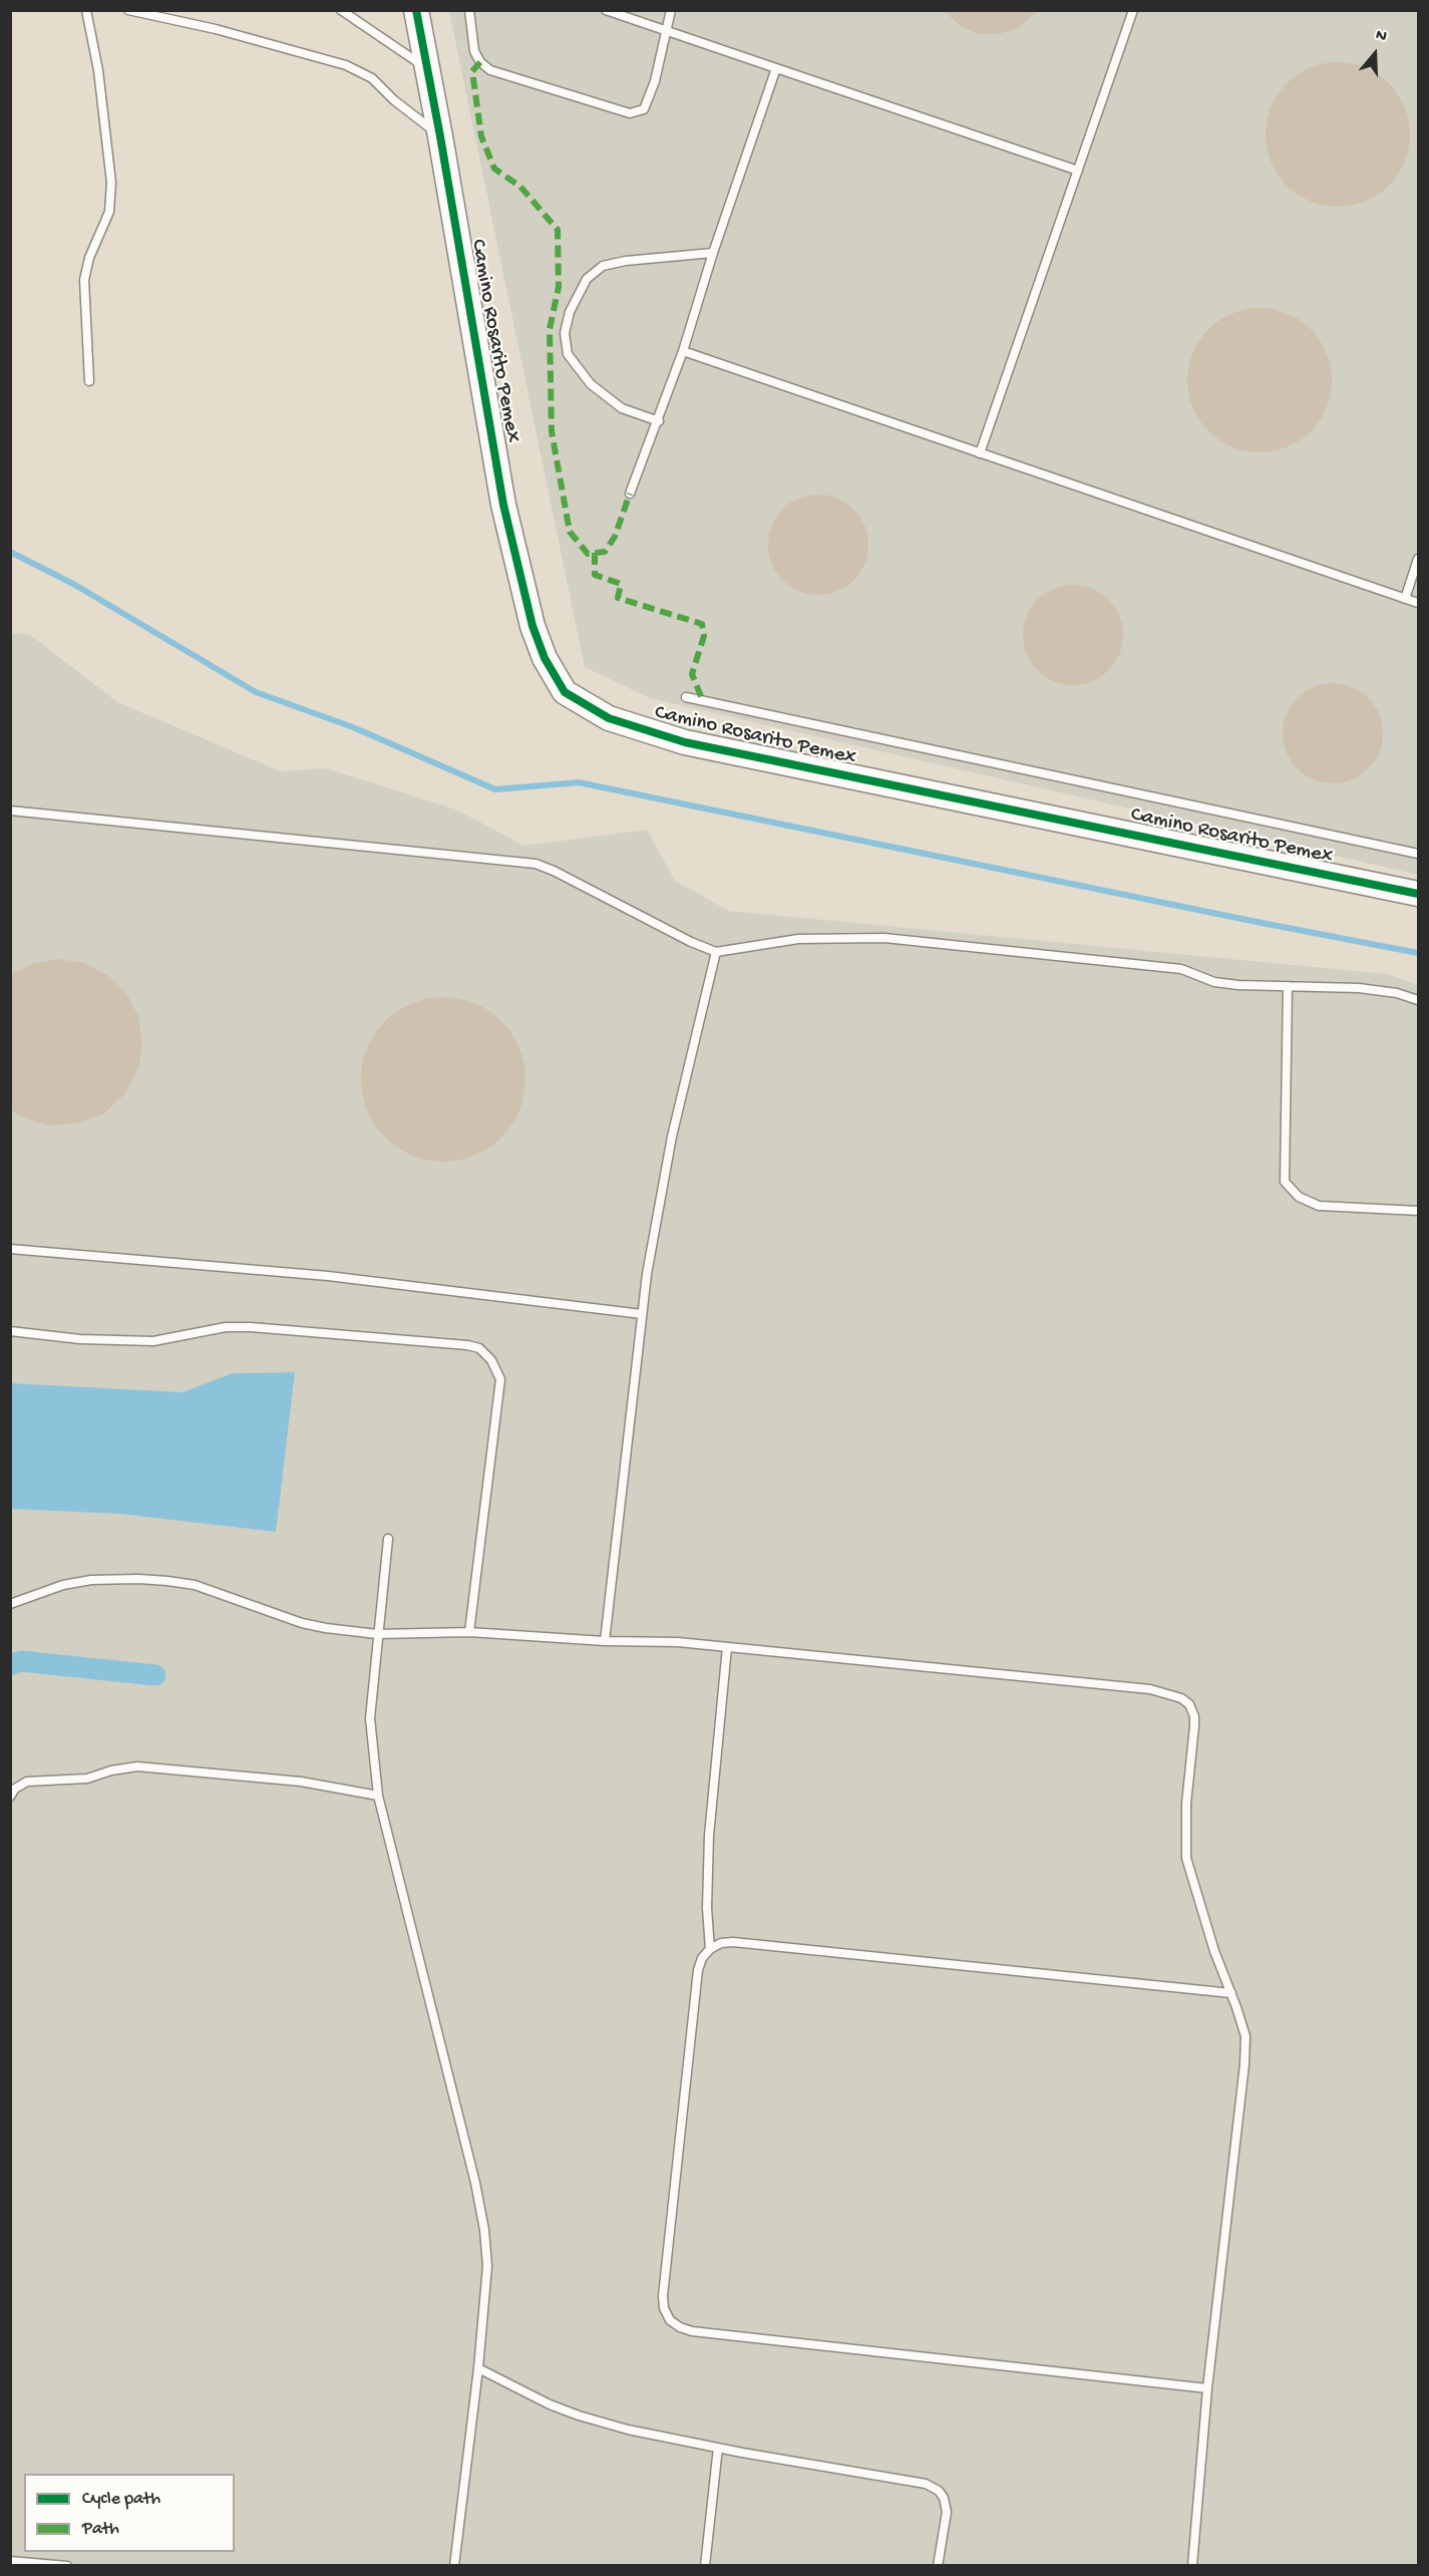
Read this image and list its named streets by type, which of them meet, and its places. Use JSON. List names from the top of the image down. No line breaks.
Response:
{"streets":{"street":["Camino Rosarito Pemex"]},"legend":["Cycle path","Path"],"north":"top"}
